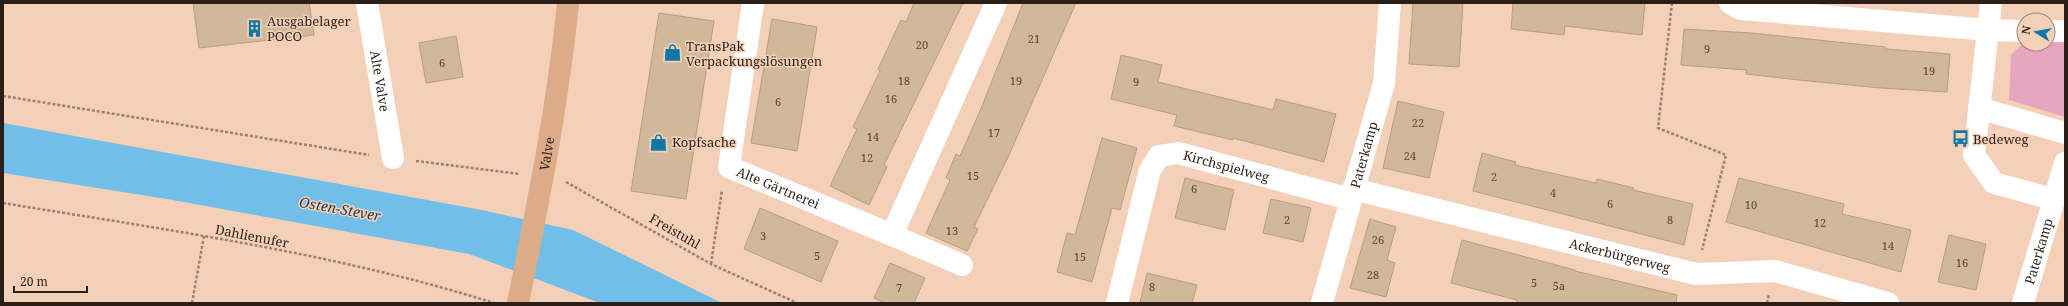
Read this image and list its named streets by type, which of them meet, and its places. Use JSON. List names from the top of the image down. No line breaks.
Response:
{"streets":{"main road":["Valve"],"street":["Alte Valve","Paterkamp","Kirchspielweg","Alte Gärtnerei","Ackerbürgerweg"],"path":["Freistuhl","Dahlienufer"]},"crossings":[["Alte Valve","Freistuhl"],["Valve","Freistuhl"],["Paterkamp","Kirchspielweg"],["Paterkamp","Ackerbürgerweg"],["Kirchspielweg","Ackerbürgerweg"]],"water":["Osten-Stever"],"places":{"building":["Ausgabelager POCO"],"shop":["TransPak Verpackungslösungen","Kopfsache"],"bus stop":["Bedeweg"]},"house_numbers":["21","20","9","6","19","18","19","9","16","6","22","17","14","24","12","15","2","6","4","6","10","2","8","12","13","3","26","14","5","15","16","28","5","5a","8","7"],"scale_bar":"20 m","north":"left"}
